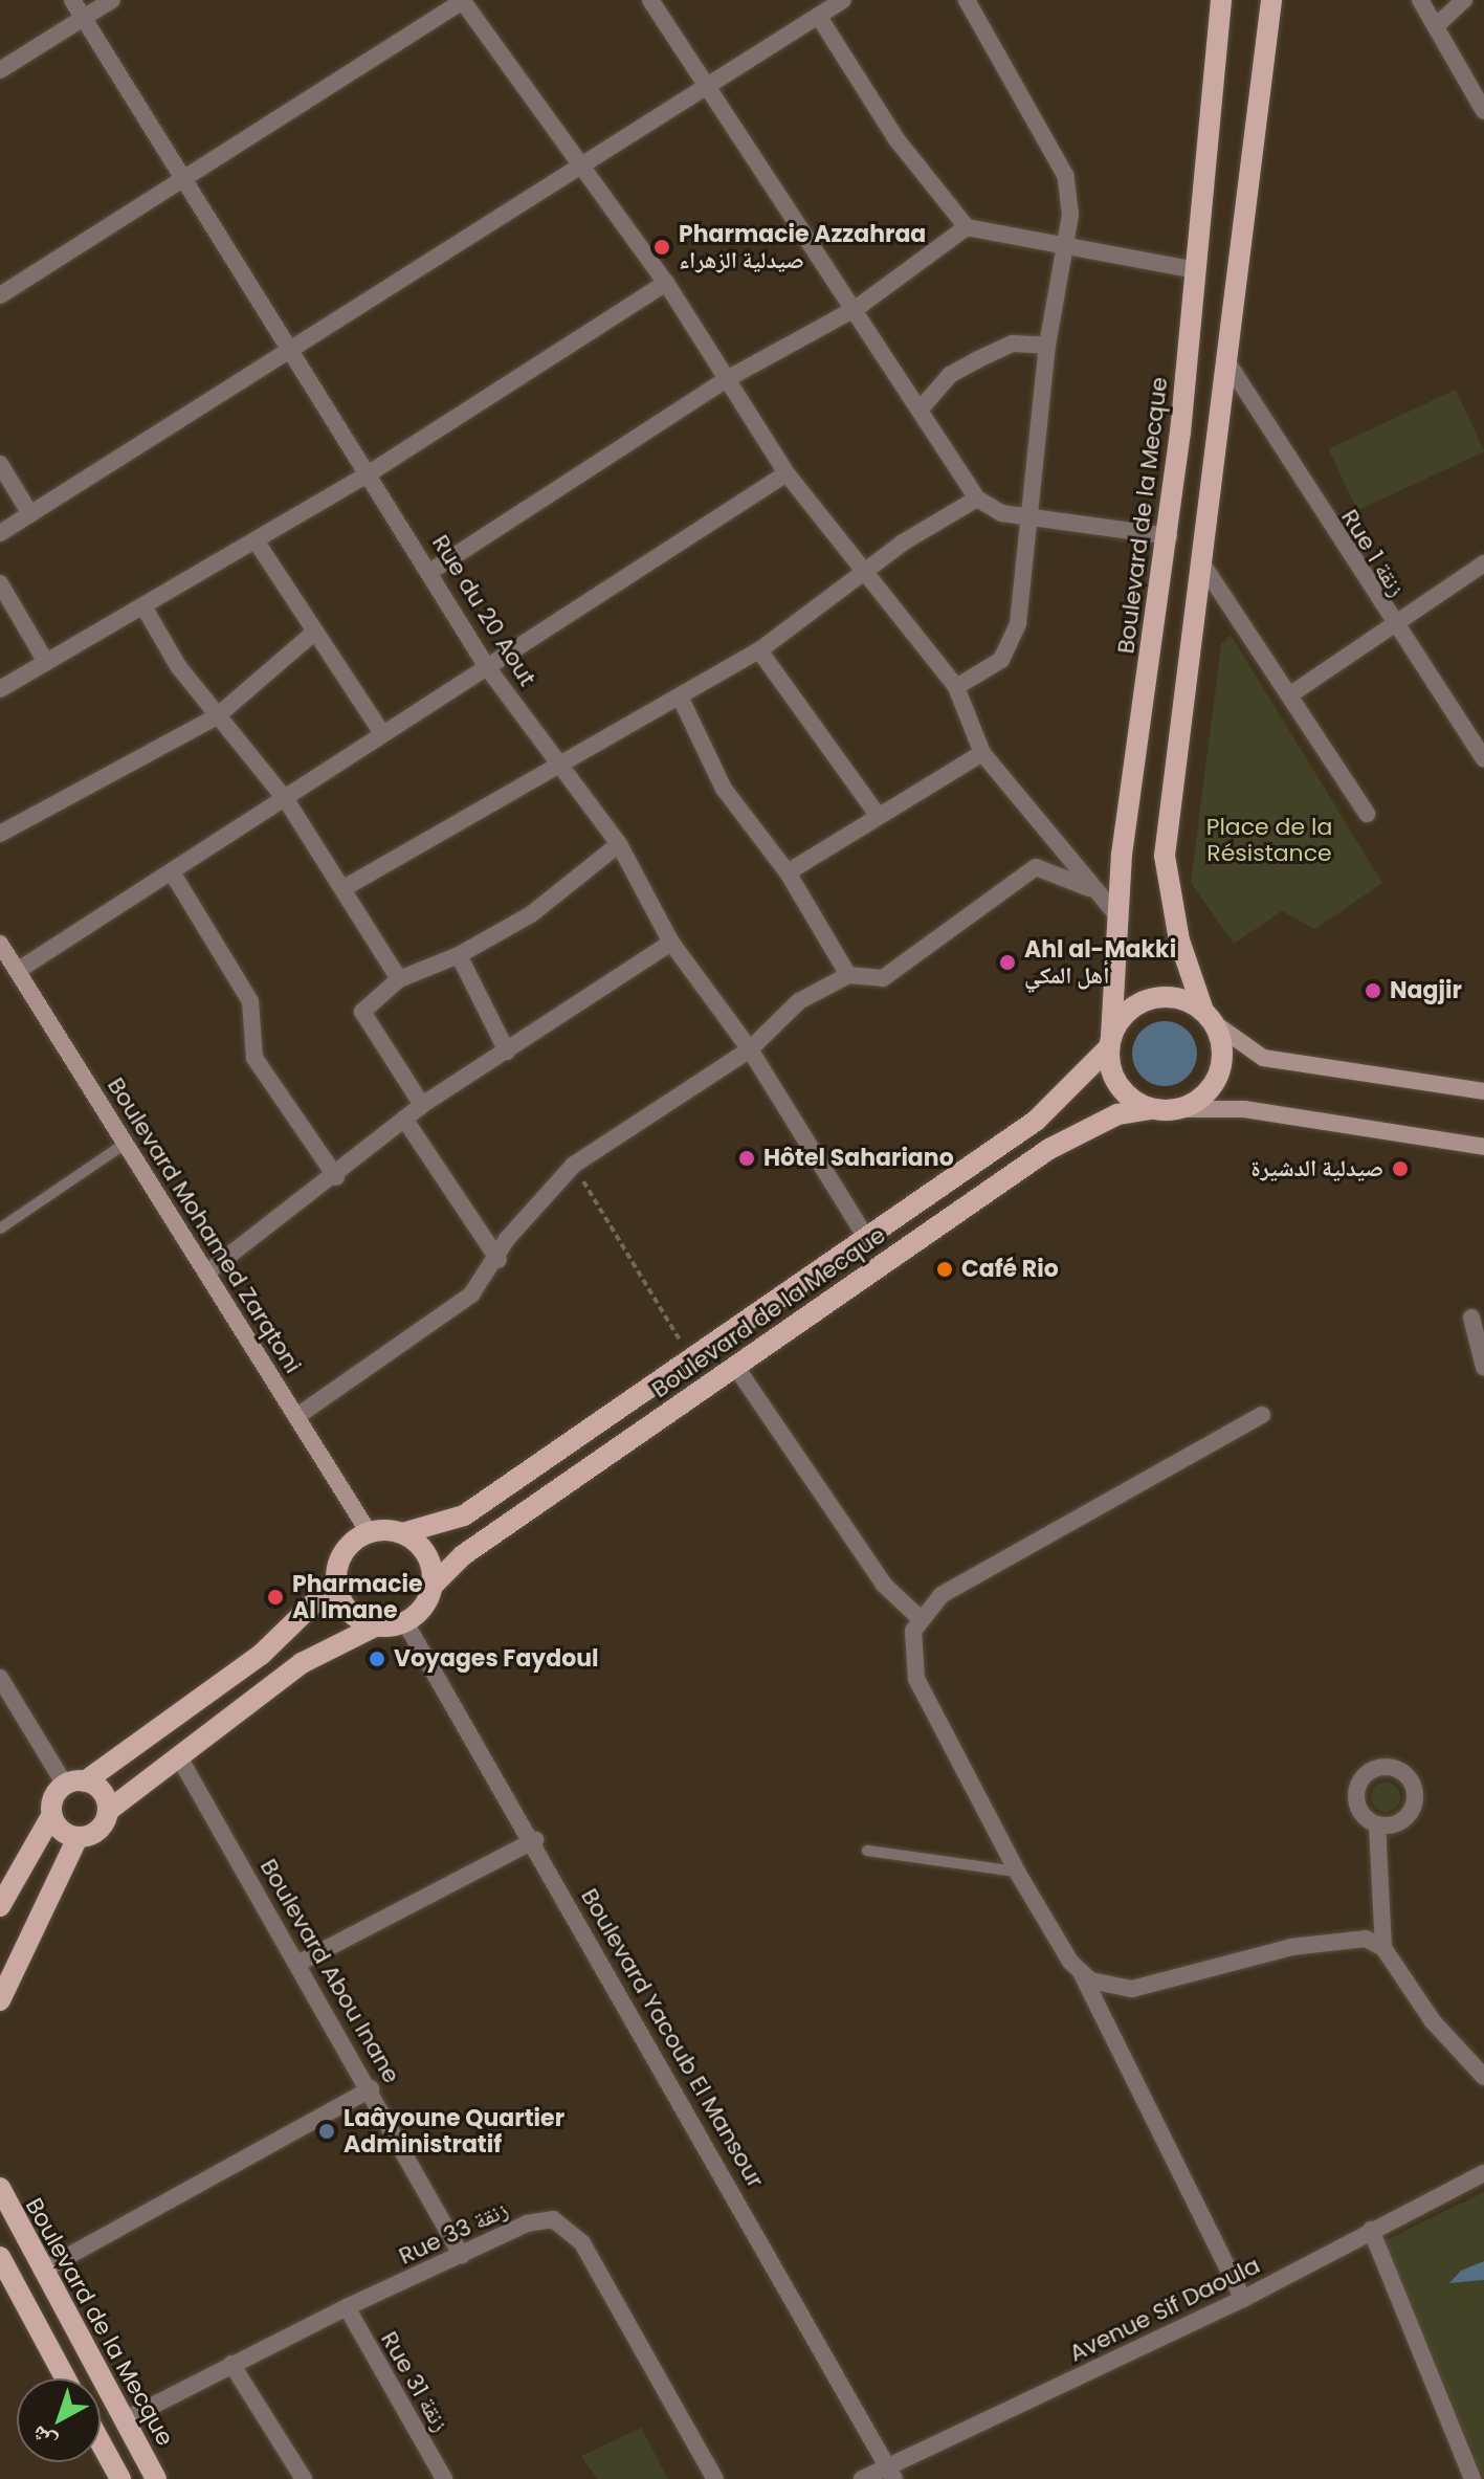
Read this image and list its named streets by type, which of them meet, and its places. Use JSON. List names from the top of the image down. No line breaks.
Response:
{"streets":{"main road":["Boulevard de la Mecque"],"street":["Rue 1 زنقة","Rue du 20 Aout","Boulevard Mohamed Zarqtoni","Boulevard Abou Inane","Boulevard Yacoub El Mansour","Rue 33 زنقة","Avenue Sif Daoula","Rue 31 زنقة"]},"crossings":[["Boulevard de la Mecque","Boulevard Mohamed Zarqtoni"],["Boulevard de la Mecque","Boulevard Yacoub El Mansour"],["Boulevard de la Mecque","Rue 33 زنقة"],["Boulevard Mohamed Zarqtoni","Boulevard Yacoub El Mansour"],["Boulevard Abou Inane","Rue 33 زنقة"],["Boulevard Yacoub El Mansour","Avenue Sif Daoula"],["Rue 33 زنقة","Rue 31 زنقة"]],"parks":["Place de la Résistance"],"places":["Pharmacie Azzahraa صيدلية الزهراء","Ahl al-Makki أهل المكي","Nagjir","Hôtel Sahariano","صيدلية الدشيرة","Café Rio","Pharmacie Al Imane","Voyages Faydoul","Laâyoune Quartier Administratif"],"north":"bottom left"}
